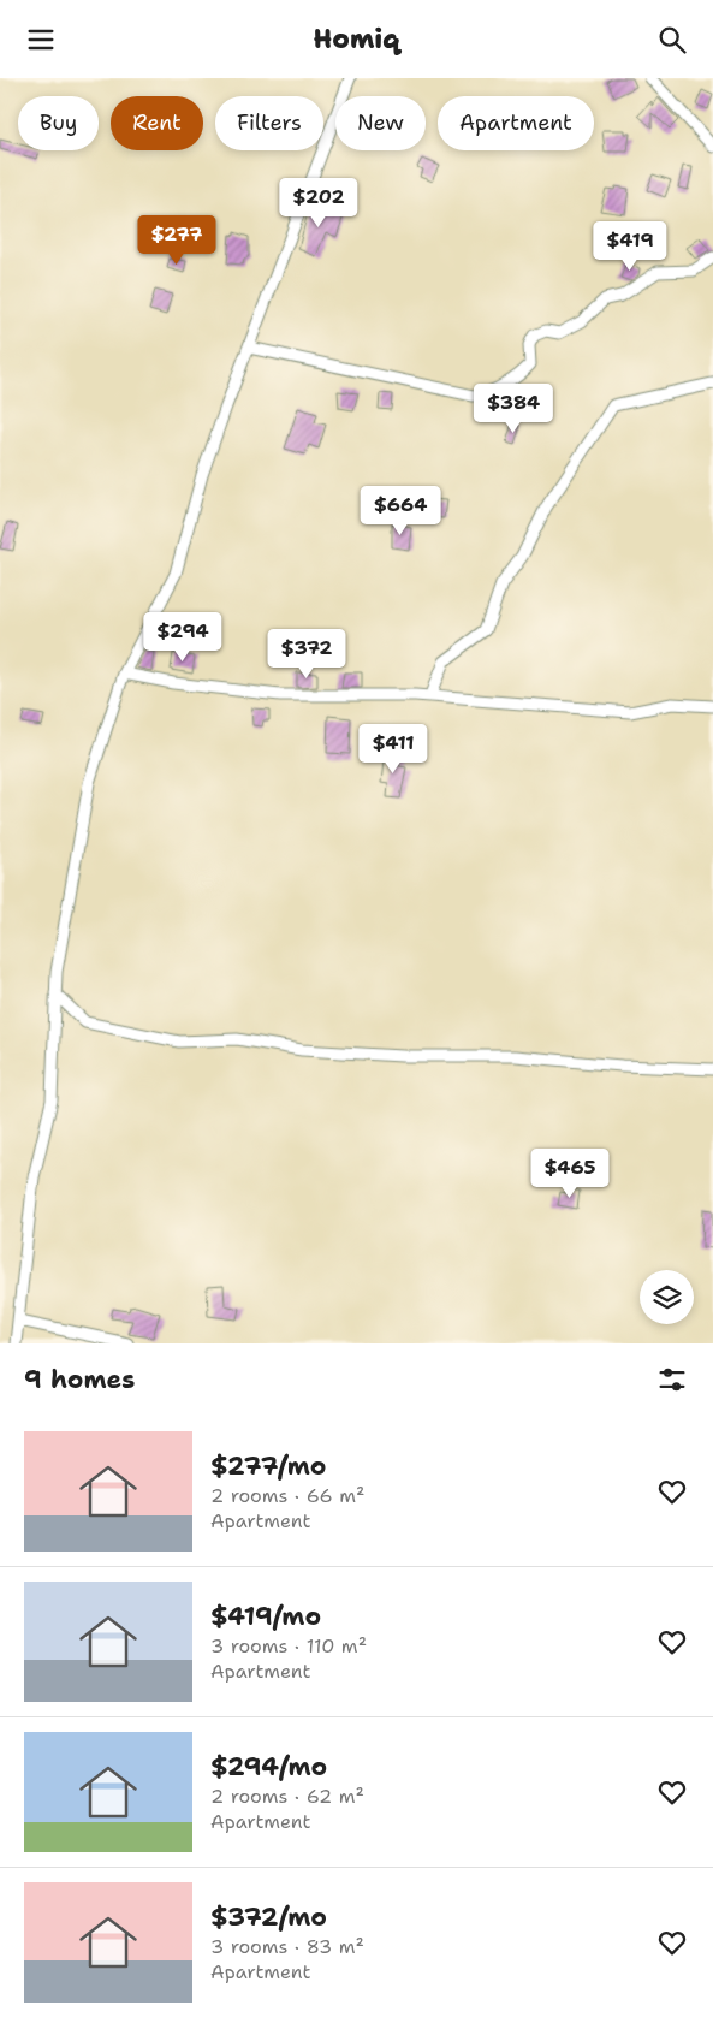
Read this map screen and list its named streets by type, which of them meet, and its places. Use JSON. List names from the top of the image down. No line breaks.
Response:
{"page":{"header":"Homiq","chip":["Buy","Rent","Filters","New","Apartment"],"price":["$202","$277","$419","$384","$664","$294","$372","$411","$465"],"heading":"9 homes","list":[{"name":"$277/mo","note":"2 rooms · 66 m² · Apartment"},{"name":"$419/mo","note":"3 rooms · 110 m² · Apartment"},{"name":"$294/mo","note":"2 rooms · 62 m² · Apartment"},{"name":"$372/mo","note":"3 rooms · 83 m² · Apartment"}]}}
